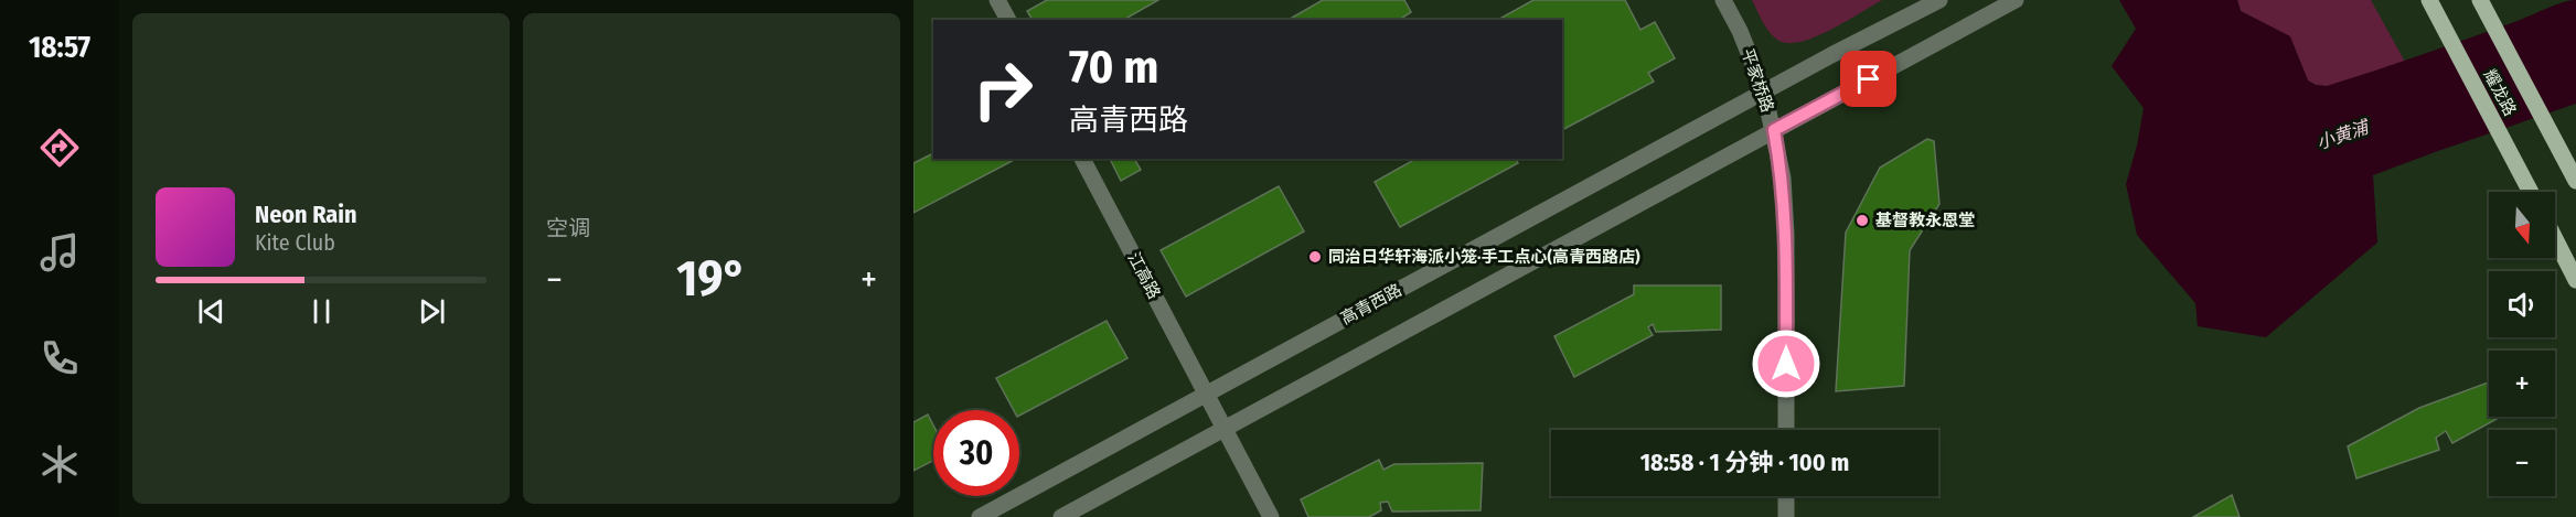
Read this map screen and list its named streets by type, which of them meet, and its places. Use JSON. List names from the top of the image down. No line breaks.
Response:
{"streets":{"main road":["耀龙路"],"street":["平家桥路","江高路","高青西路"]},"crossings":[["平家桥路","高青西路"],["江高路","高青西路"]],"water":["小黄浦"],"places":["基督教永恩堂","同治日华轩海派小笼·手工点心(高青西路店)"],"north":"bottom","page":{"tabs":"18:57","tile":"空调","turn":["70 m","高青西路"],"song":["Neon Rain","Kite Club"],"map_buttons":["+","−"],"heat":["−","19°","+"],"limit":"30","trip":"18:58 · 1 分钟 · 100 m"}}
